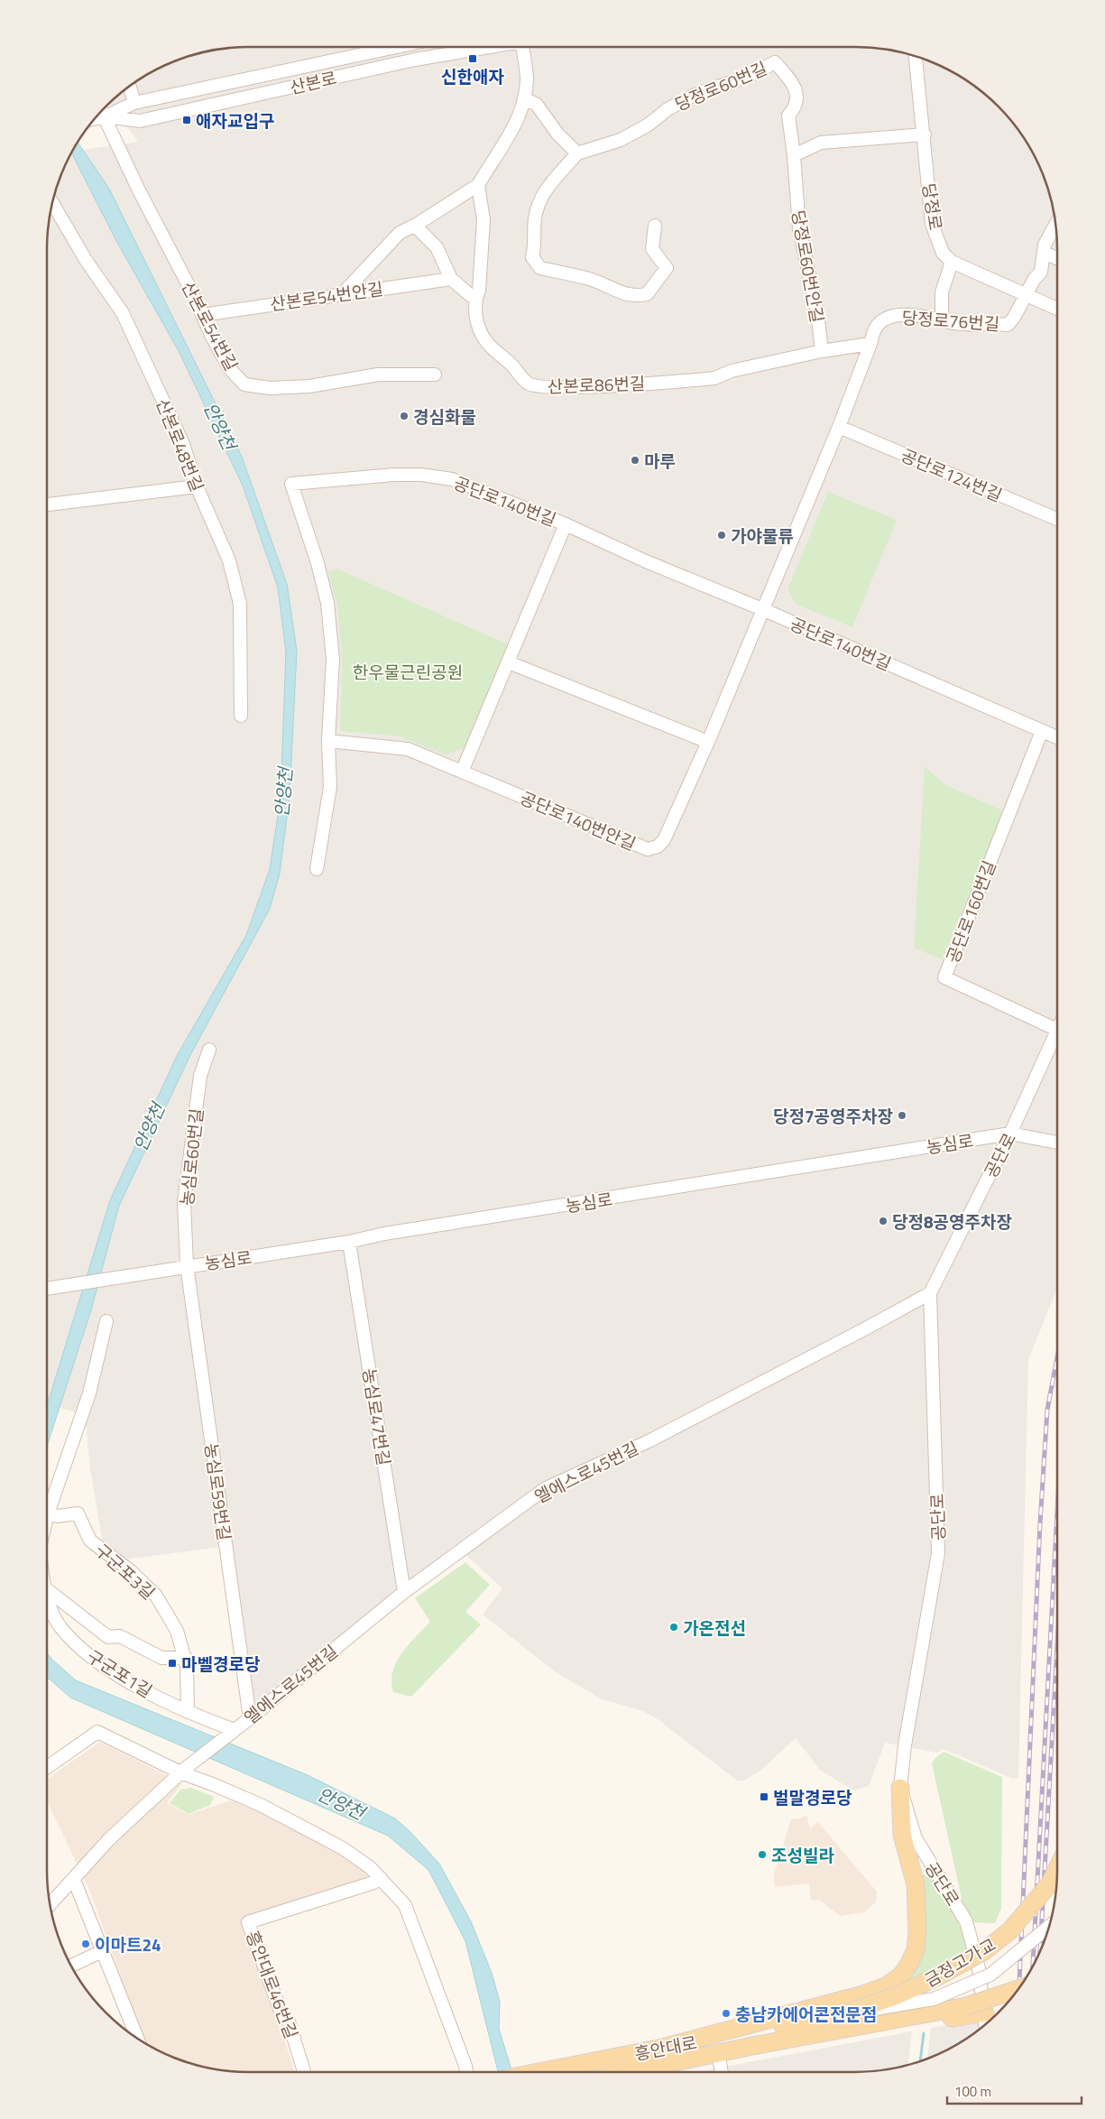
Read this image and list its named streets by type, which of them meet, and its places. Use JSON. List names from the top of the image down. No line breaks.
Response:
{"streets":{"main road":["금정고가교","흥안대로"],"street":["산본로","당정로60번길","당정로","당정로60번안길","산본로54번안길","당정로76번길","산본로54번길","산본로86번길","산본로48번길","공단로124번길","공단로140번길","공단로140번안길","공단로160번길","농심로","공단로","농심로60번길","농심로47번길","엘에스로45번길","농심로59번길","구군포3길","구군포1길","흥안대로46번길"]},"crossings":[["산본로","산본로54번길"],["당정로60번길","당정로60번안길"],["당정로60번안길","산본로86번길"],["산본로54번안길","산본로54번길"],["당정로76번길","공단로140번안길"],["공단로124번길","공단로140번안길"],["공단로140번길","공단로140번안길"],["공단로140번길","공단로160번길"],["공단로160번길","공단로"],["농심로","공단로"],["농심로","농심로60번길"],["농심로","농심로47번길"],["농심로","농심로59번길"],["공단로","엘에스로45번길"],["농심로60번길","농심로59번길"],["농심로47번길","엘에스로45번길"],["엘에스로45번길","농심로59번길"],["엘에스로45번길","구군포1길"],["구군포3길","구군포1길"],["금정고가교","흥안대로"]],"water":["안양천"],"parks":["한우물근린공원"],"places":{"transit":["신한애자","애자교입구","마벨경로당","벌말경로당"],"other":["경심화물","마루","가야물류","당정7공영주차장","당정8공영주차장","가온전선","조성빌라","이마트24","충남카에어콘전문점"]},"scale_bar":"100 m"}
